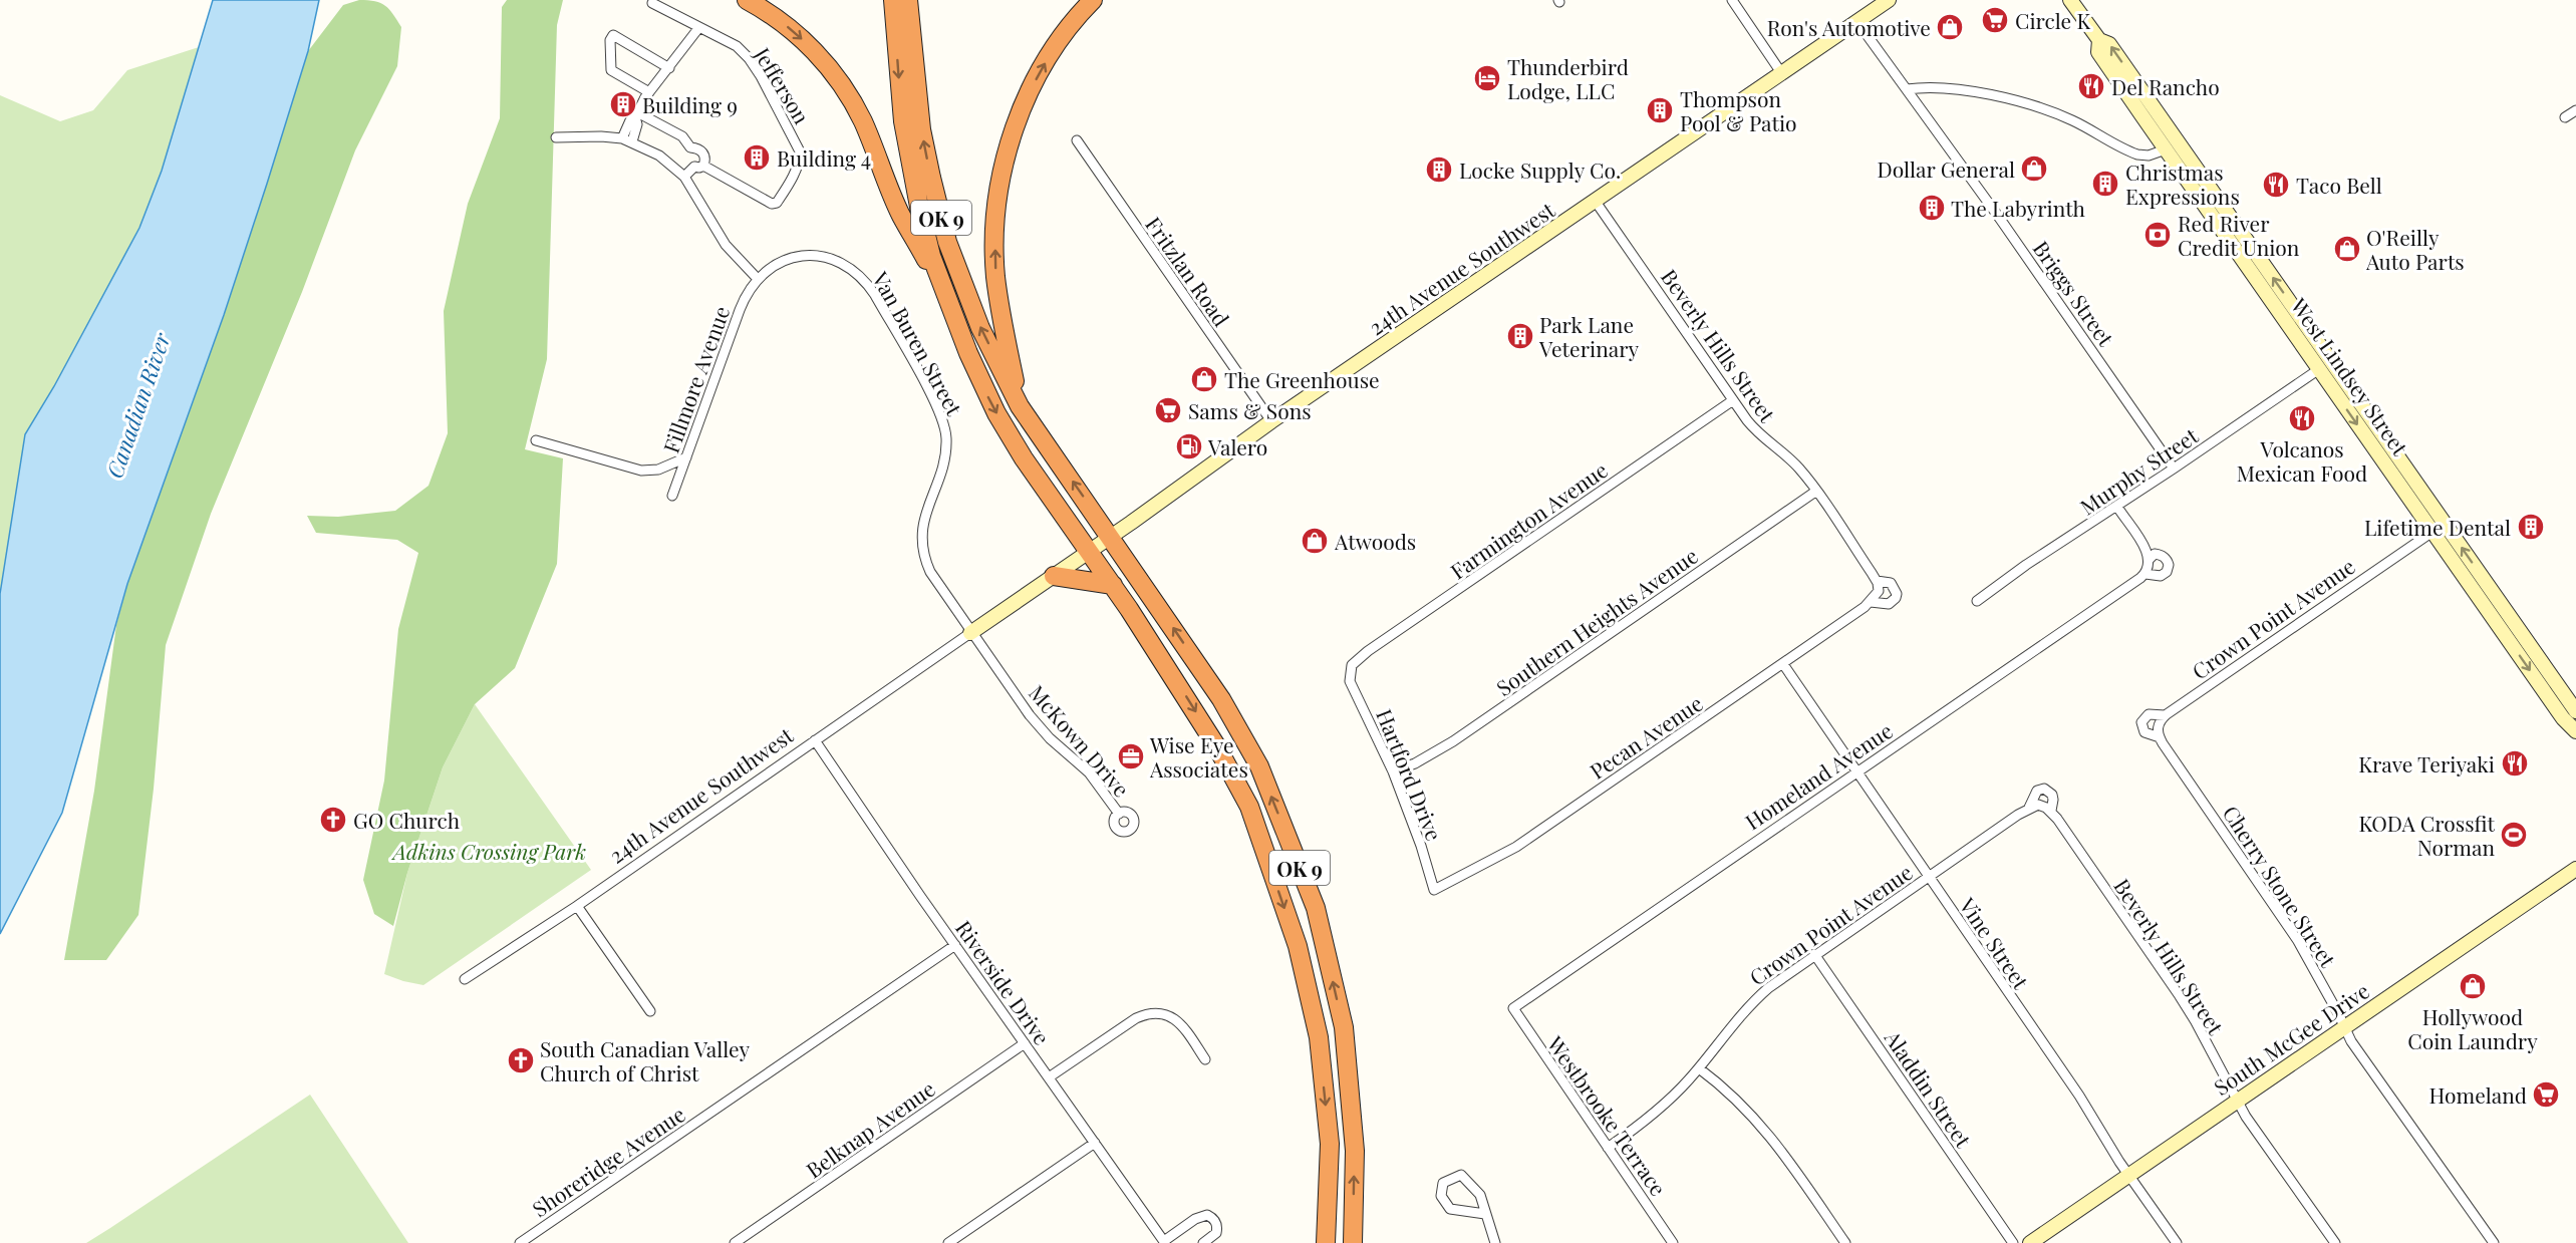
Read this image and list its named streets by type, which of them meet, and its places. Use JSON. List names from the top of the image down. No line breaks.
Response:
{"streets":{"highway":["OK 9"],"street":["Jefferson","24th Avenue Southwest","Fritzlan Road","Briggs Street","Van Buren Street","Beverly Hills Street","West Lindsey Street","Fillmore Avenue","Murphy Street","Farmington Avenue","Crown Point Avenue","Southern Heights Avenue","Pecan Avenue","McKown Drive","Hartford Drive","Homeland Avenue","Cherry Stone Street","Vine Street","Riverside Drive","South McGee Drive","Aladdin Street","Westbrooke Terrace","Belknap Avenue","Shoreridge Avenue"]},"crossings":[["OK 9","24th Avenue Southwest"],["24th Avenue Southwest","Fritzlan Road"],["24th Avenue Southwest","Briggs Street"],["24th Avenue Southwest","Van Buren Street"],["24th Avenue Southwest","Beverly Hills Street"],["24th Avenue Southwest","McKown Drive"],["24th Avenue Southwest","Riverside Drive"],["Briggs Street","Murphy Street"],["Van Buren Street","Fillmore Avenue"],["Van Buren Street","McKown Drive"],["Beverly Hills Street","Farmington Avenue"],["Beverly Hills Street","Crown Point Avenue"],["Beverly Hills Street","Southern Heights Avenue"],["Beverly Hills Street","Pecan Avenue"],["Beverly Hills Street","South McGee Drive"],["West Lindsey Street","Murphy Street"],["West Lindsey Street","Crown Point Avenue"],["Murphy Street","Homeland Avenue"],["Farmington Avenue","Hartford Drive"],["Crown Point Avenue","Cherry Stone Street"],["Crown Point Avenue","Vine Street"],["Crown Point Avenue","Aladdin Street"],["Crown Point Avenue","Westbrooke Terrace"],["Southern Heights Avenue","Hartford Drive"],["Pecan Avenue","Hartford Drive"],["Pecan Avenue","Vine Street"],["Homeland Avenue","Vine Street"],["Homeland Avenue","Westbrooke Terrace"],["Cherry Stone Street","South McGee Drive"],["Vine Street","South McGee Drive"],["Riverside Drive","Belknap Avenue"],["Riverside Drive","Shoreridge Avenue"]],"water":["Canadian River"],"parks":["Adkins Crossing Park"],"places":{"supermarket":["Circle K","Sams & Sons","Homeland"],"shop":["Ron's Automotive","Dollar General","O'Reilly Auto Parts","The Greenhouse","Atwoods","Hollywood Coin Laundry"],"hotel":["Thunderbird Lodge, LLC"],"restaurant":["Del Rancho","Taco Bell","Volcanos Mexican Food","Krave Teriyaki"],"building":["Building 9","Thompson Pool & Patio","Building 4","Locke Supply Co.","Christmas Expressions","The Labyrinth","Park Lane Veterinary","Lifetime Dental"],"bank":["Red River Credit Union"],"fuel station":["Valero"],"office":["Wise Eye Associates"],"church":["GO Church","South Canadian Valley Church of Christ"],"sports":["KODA Crossfit Norman"]}}
